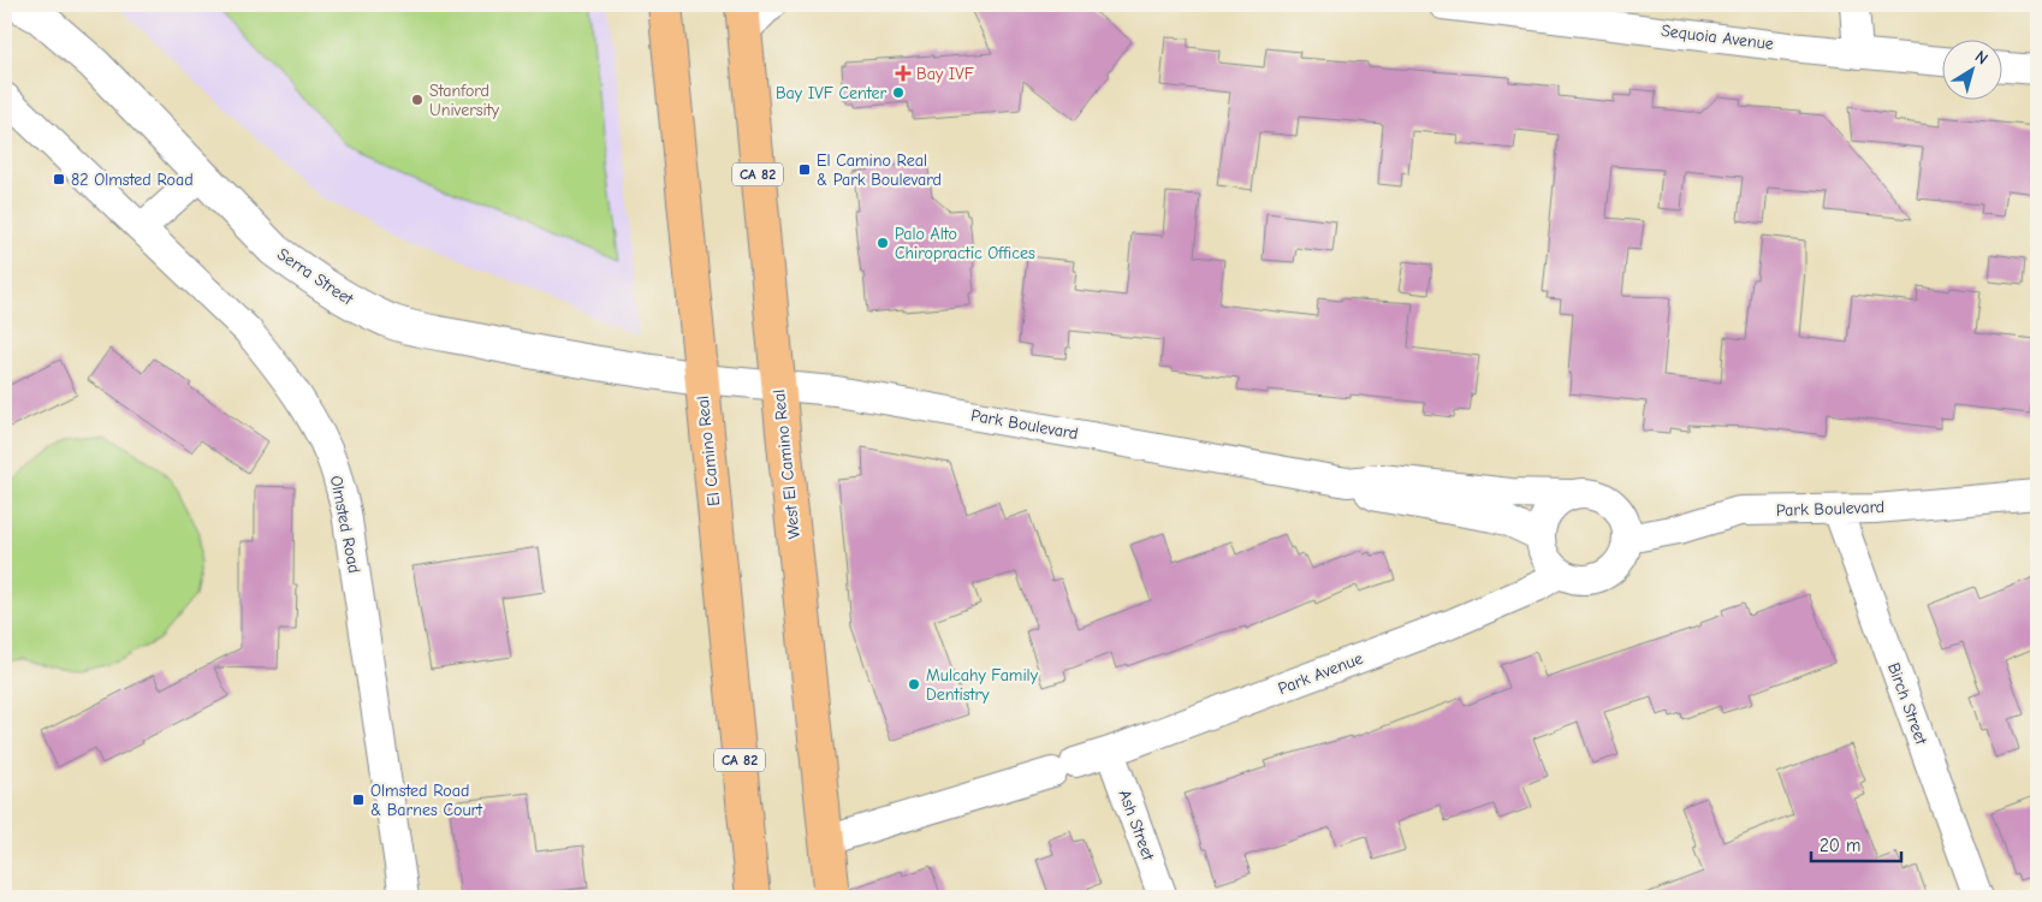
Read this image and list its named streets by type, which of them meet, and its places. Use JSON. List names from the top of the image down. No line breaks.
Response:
{"streets":{"main road":["CA 82","El Camino Real","West El Camino Real"],"street":["Sequoia Avenue","Serra Street","Park Boulevard","Olmsted Road","Park Avenue","Birch Street","Ash Street"]},"crossings":[["Serra Street","Park Boulevard"],["Serra Street","El Camino Real"],["Park Boulevard","El Camino Real"],["Park Boulevard","West El Camino Real"],["Park Boulevard","Park Avenue"],["Park Boulevard","Birch Street"],["West El Camino Real","Park Avenue"],["Park Avenue","Ash Street"]],"places":{"health":["Bay IVF"],"other":["Bay IVF Center","Stanford University","Palo Alto Chiropractic Offices","Mulcahy Family Dentistry"],"transit":["El Camino Real & Park Boulevard","82 Olmsted Road","Olmsted Road & Barnes Court"]},"scale_bar":"20 m","north":"top right"}
